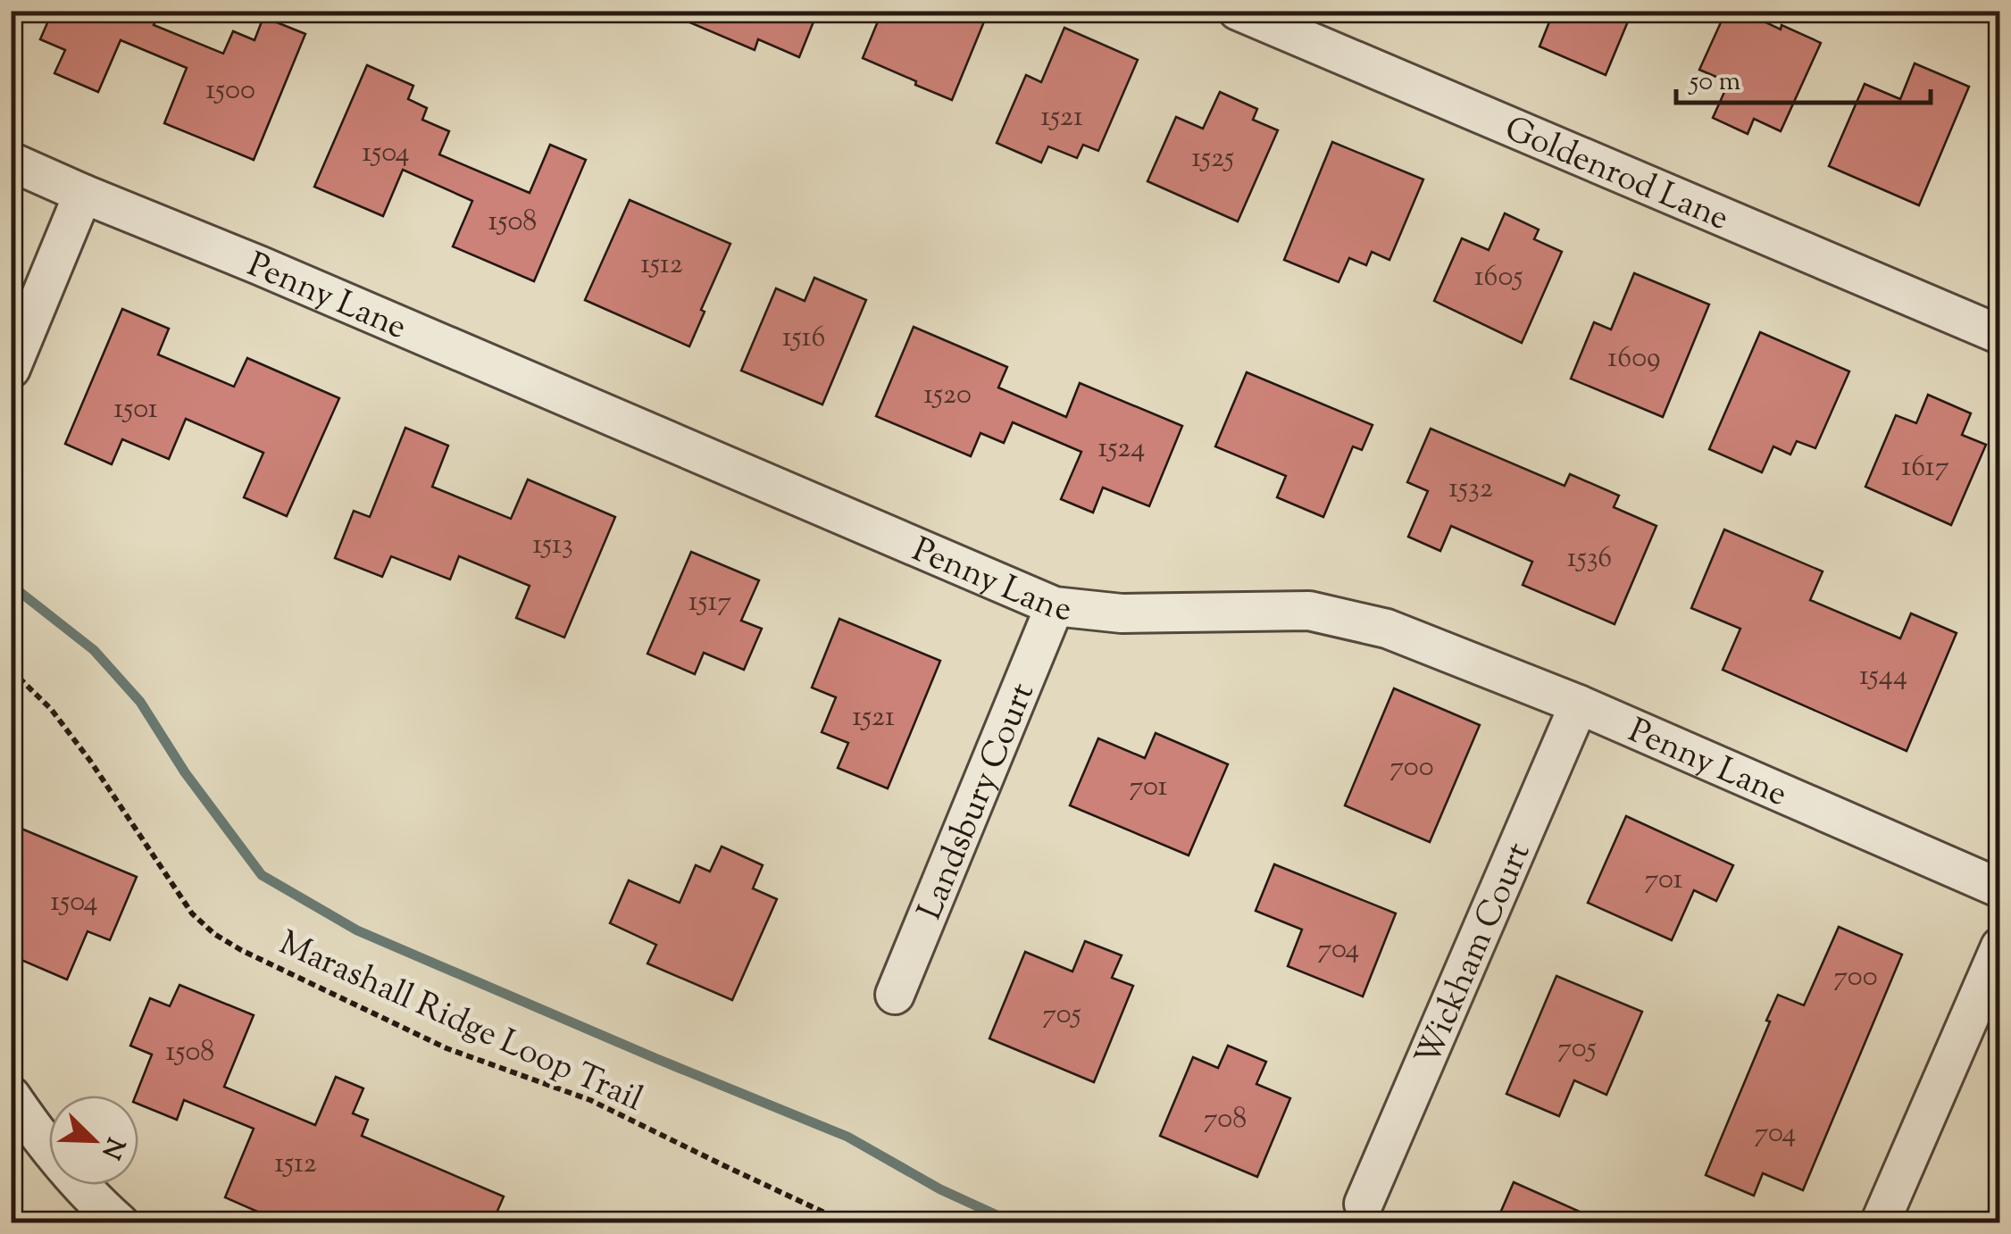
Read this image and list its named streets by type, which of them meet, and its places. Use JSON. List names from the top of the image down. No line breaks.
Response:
{"streets":{"street":["Goldenrod Lane","Penny Lane","Landsbury Court","Wickham Court"],"path":["Marashall Ridge Loop Trail"]},"crossings":[["Penny Lane","Landsbury Court"],["Penny Lane","Wickham Court"]],"house_numbers":["1500","1521","1504","1525","1508","1512","1605","1516","1609","1520","1501","1524","1617","1532","1513","1536","1517","1544","1521","700","701","701","1504","704","700","705","705","1508","708","704","1512"],"scale_bar":"50 m","north":"bottom right"}
